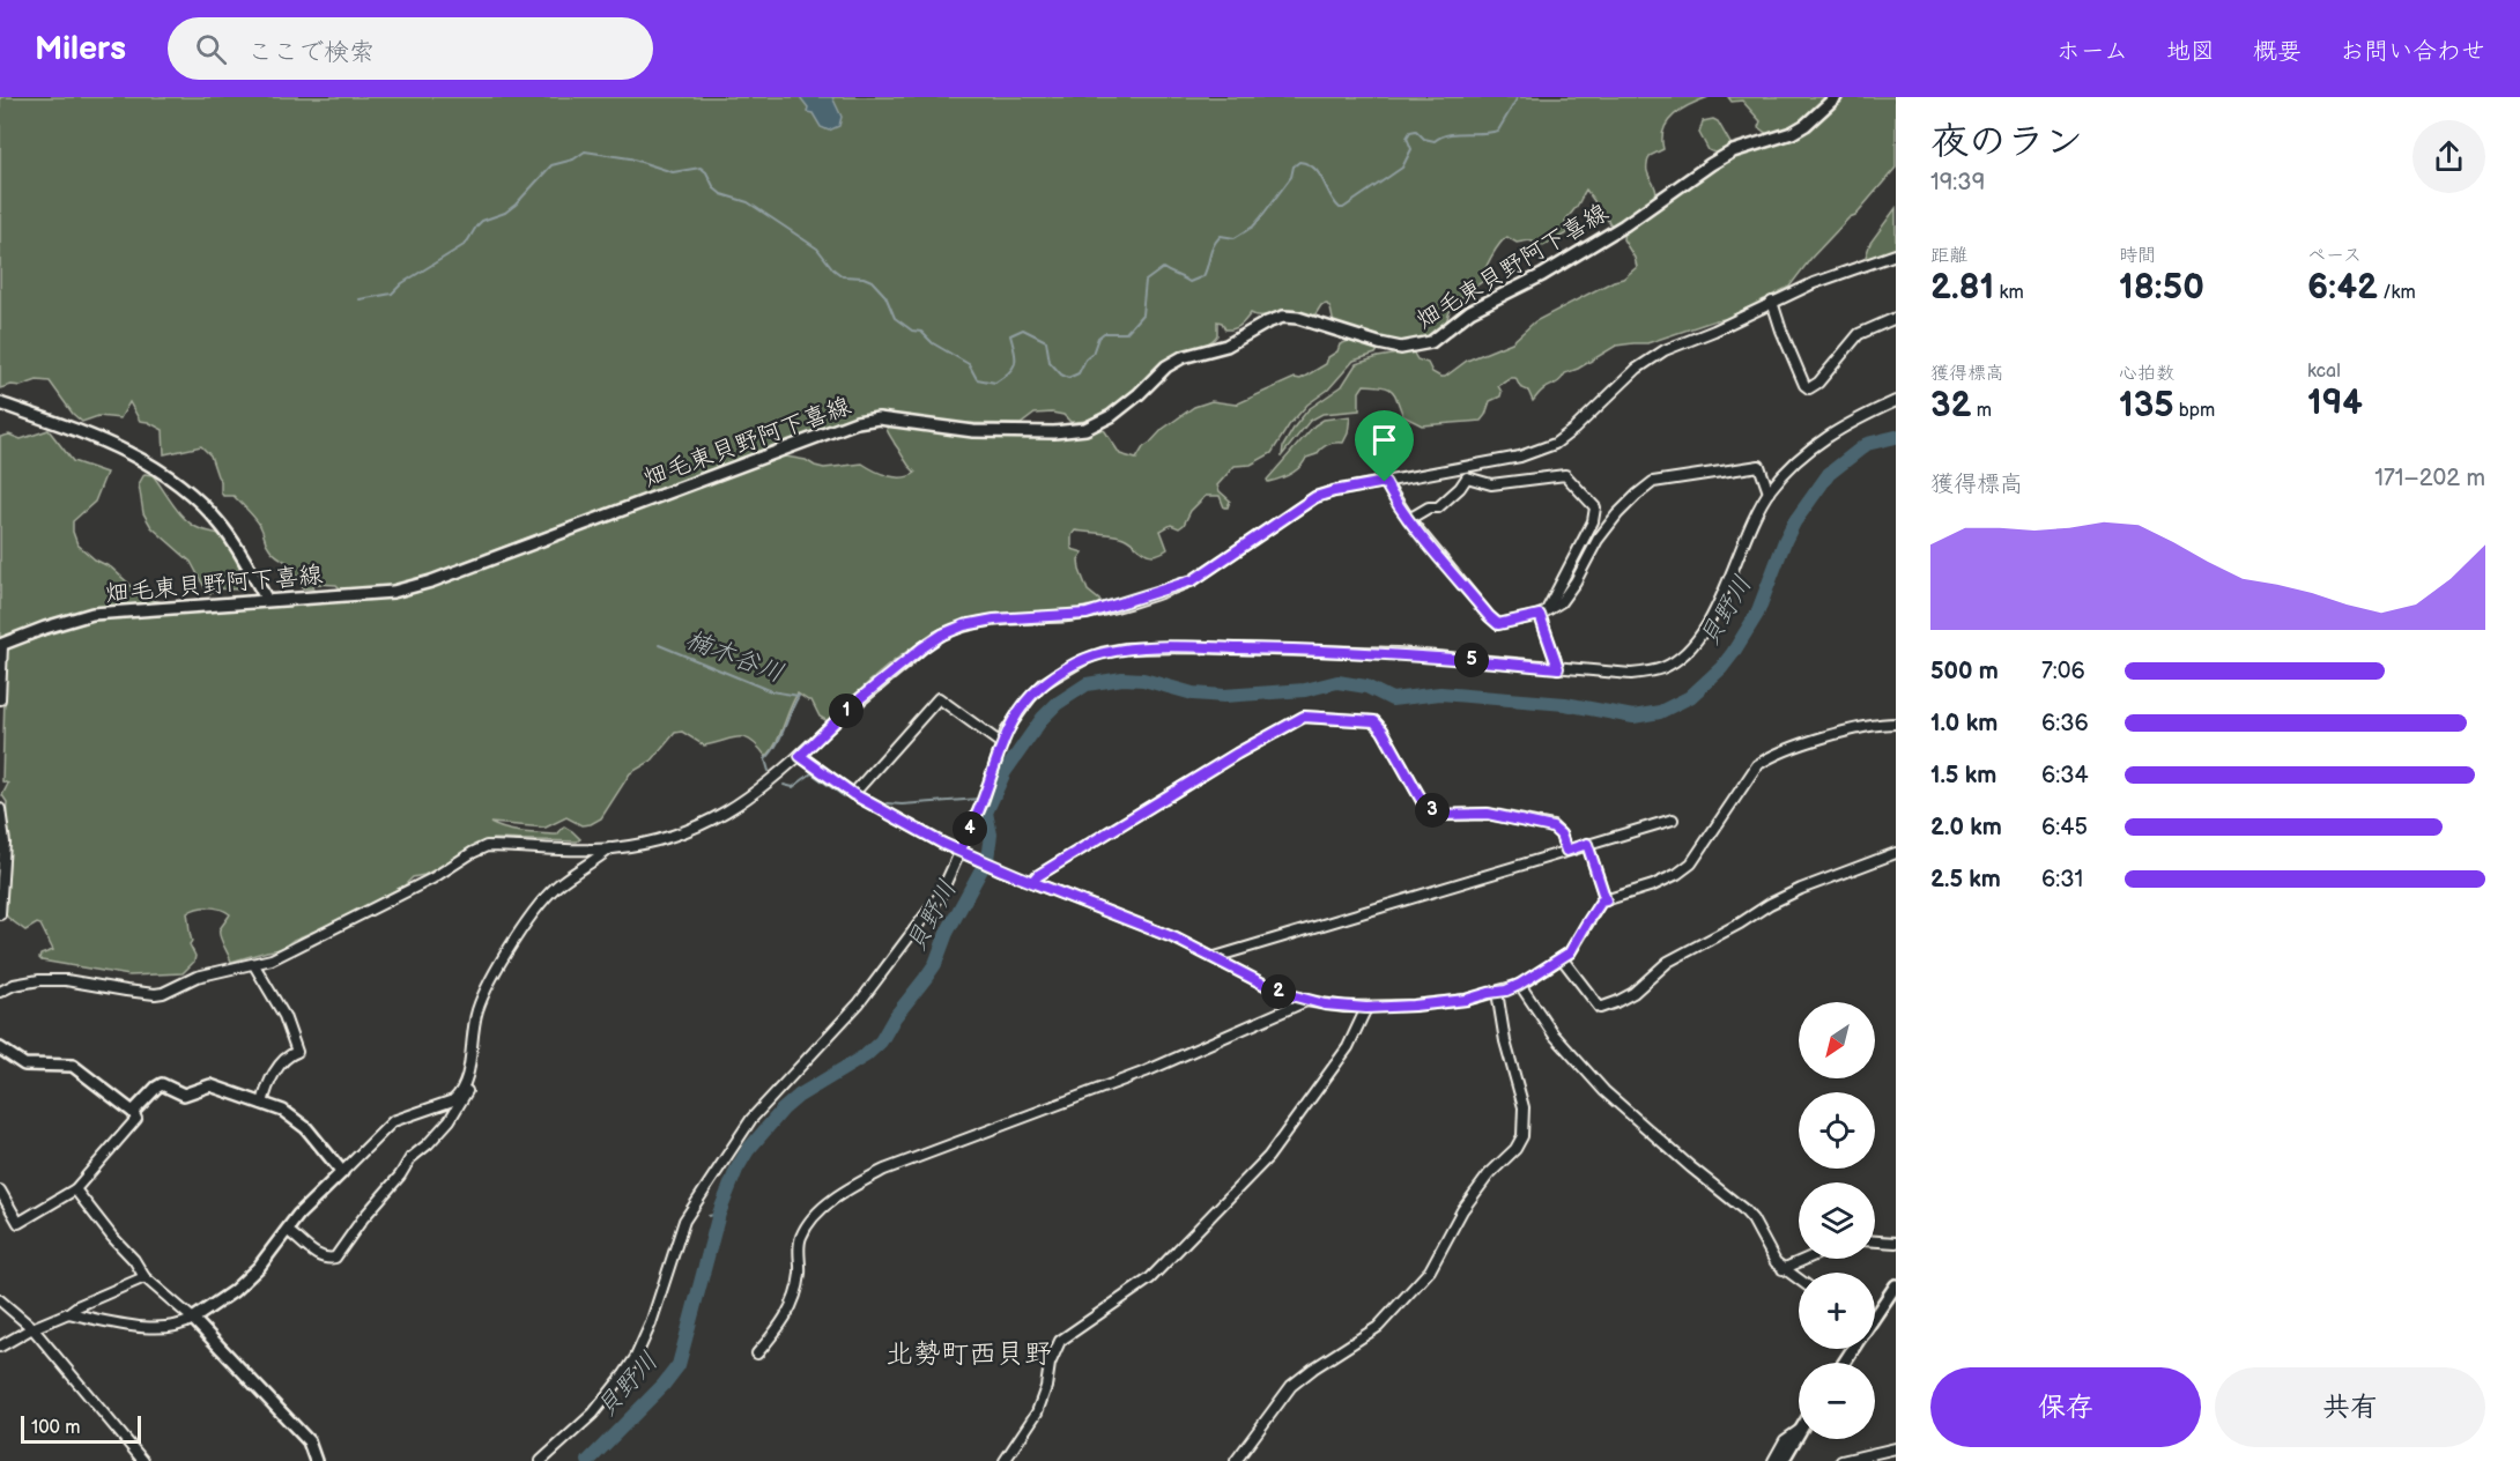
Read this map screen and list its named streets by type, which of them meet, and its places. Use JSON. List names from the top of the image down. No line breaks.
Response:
{"streets":{"main road":["畑毛東貝野阿下喜線"]},"districts":["北勢町西貝野"],"water":["貝野川","楠木谷川"],"scale_bar":"100 m","north":"bottom left","page":{"header":"Milers","search":"ここで検索","nav":["ホーム","地図","概要","お問い合わせ"],"heading":["夜のラン","19:39"],"stats":[["距離","2.81 km"],["時間","18:50"],["ペース","6:42 /km"],["獲得標高","32 m"],["心拍数","135 bpm"],["kcal","194"]],"chart":["獲得標高","171–202 m"],"pins":["5","1","3","4","2"],"list":[{"name":"500 m","note":"7:06"},{"name":"1.0 km","note":"6:36"},{"name":"1.5 km","note":"6:34"},{"name":"2.0 km","note":"6:45"},{"name":"2.5 km","note":"6:31"}],"map_buttons":["+","−"],"buttons":["保存","共有"],"scale":"100 m"}}
